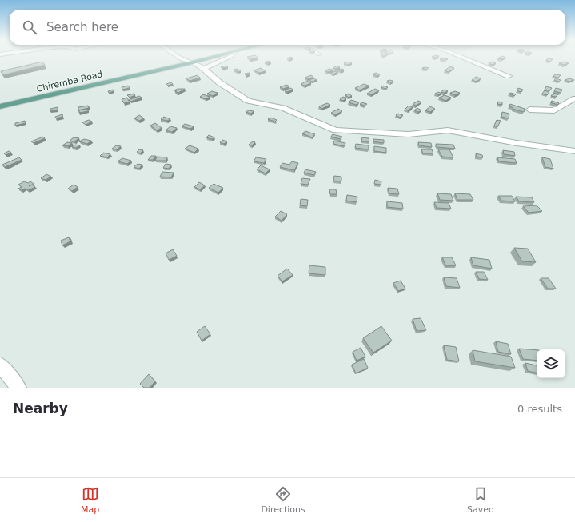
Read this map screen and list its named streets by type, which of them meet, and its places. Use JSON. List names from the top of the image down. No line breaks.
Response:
{"streets":{"main road":["Chiremba Road"]},"page":{"search":"Search here","heading":["Nearby","0 results"],"nav":["Map","Directions","Saved"]}}
